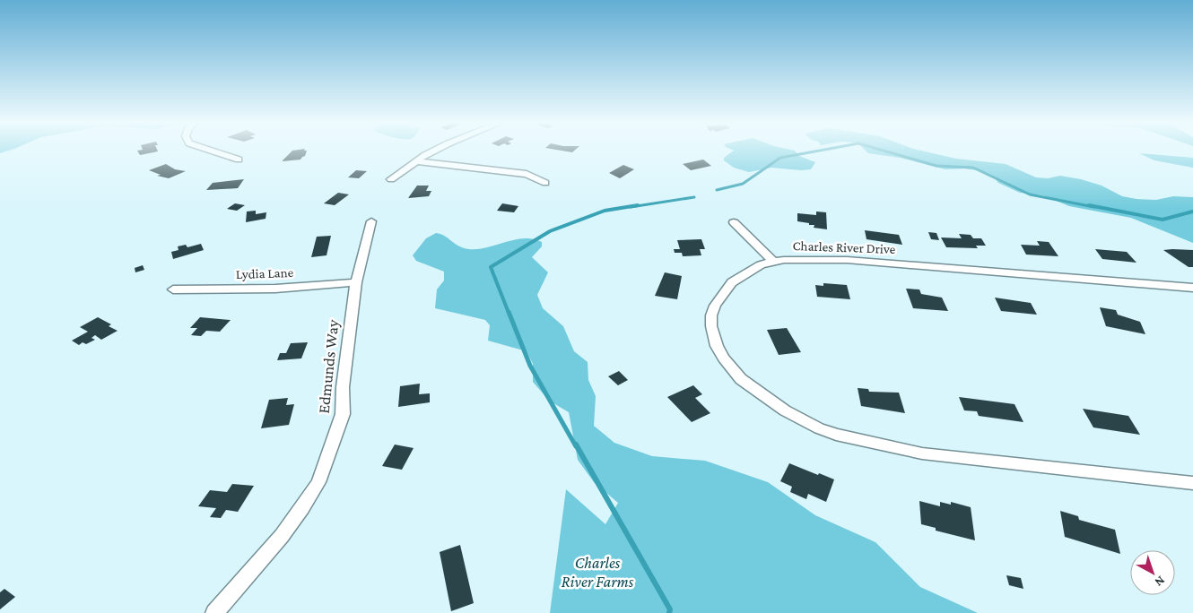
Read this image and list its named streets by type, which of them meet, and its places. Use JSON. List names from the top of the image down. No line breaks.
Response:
{"streets":{"street":["Charles River Drive","Lydia Lane","Edmunds Way"]},"crossings":[["Lydia Lane","Edmunds Way"]],"parks":["Charles River Farms"],"north":"bottom right"}
